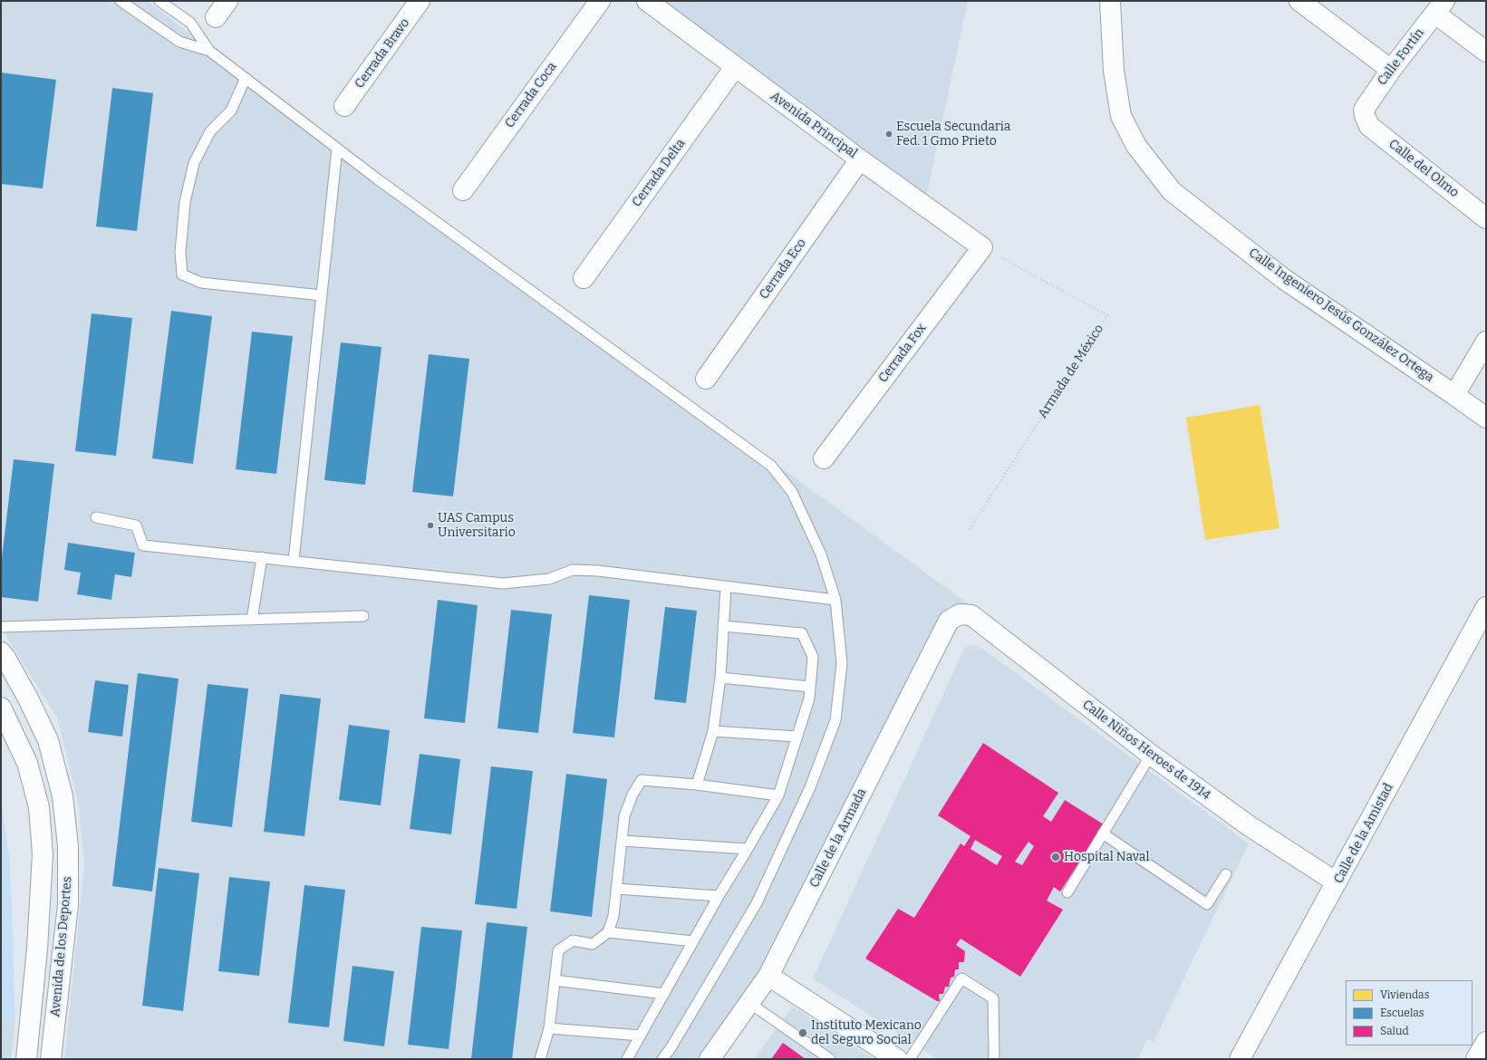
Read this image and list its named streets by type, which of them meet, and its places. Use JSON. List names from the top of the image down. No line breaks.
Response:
{"streets":{"street":["Cerrada Bravo","Calle Fortín","Cerrada Coca","Avenida Principal","Calle del Olmo","Cerrada Delta","Cerrada Eco","Calle Ingeniero Jesús González Ortega","Cerrada Fox","Calle Niños Heroes de 1914","Calle de la Amistad","Calle de la Armada","Avenida de los Deportes"],"path":["Armada de México"]},"crossings":[["Calle Fortín","Calle del Olmo"],["Avenida Principal","Cerrada Delta"],["Avenida Principal","Cerrada Eco"],["Avenida Principal","Cerrada Fox"],["Avenida Principal","Armada de México"],["Cerrada Fox","Armada de México"],["Calle Niños Heroes de 1914","Calle de la Amistad"],["Calle Niños Heroes de 1914","Calle de la Armada"]],"places":["Escuela Secundaria Fed. 1 Gmo Prieto","UAS Campus Universitario","Hospital Naval","Instituto Mexicano del Seguro Social"],"legend":["Viviendas","Escuelas","Salud"]}
